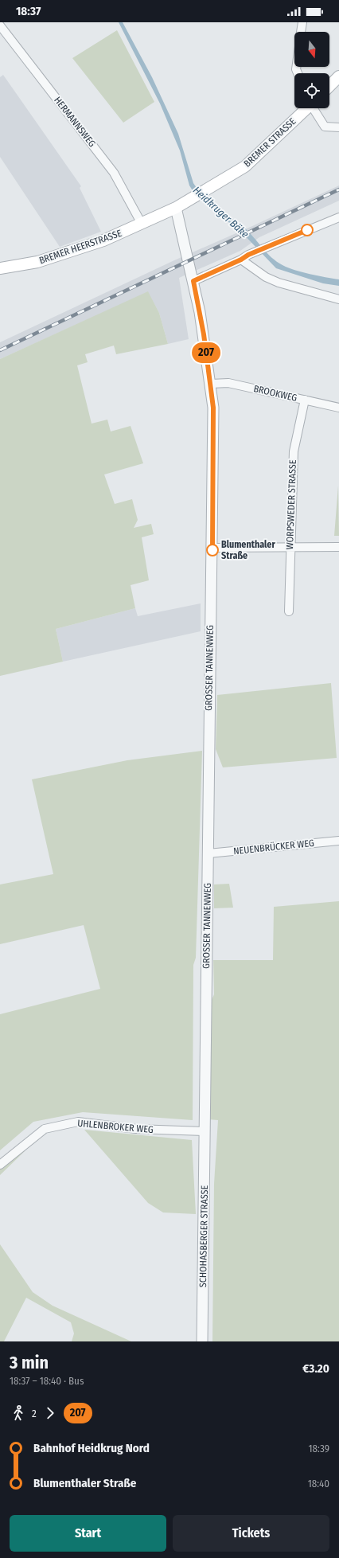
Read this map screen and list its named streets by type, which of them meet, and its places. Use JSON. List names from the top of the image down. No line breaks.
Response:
{"streets":{"main road":["BREMER STRASSE","BREMER HEERSTRASSE"],"street":["HERMANNSWEG","BROOKWEG","WORPSWEDER STRASSE","GROSSER TANNENWEG","NEUENBRÜCKER WEG","UHLENBROKER WEG","SCHOHASBERGER STRASSE"]},"crossings":[["HERMANNSWEG","BREMER HEERSTRASSE"],["BREMER STRASSE","BREMER HEERSTRASSE"],["BREMER STRASSE","GROSSER TANNENWEG"],["BREMER HEERSTRASSE","GROSSER TANNENWEG"],["BROOKWEG","WORPSWEDER STRASSE"],["BROOKWEG","GROSSER TANNENWEG"],["GROSSER TANNENWEG","NEUENBRÜCKER WEG"],["GROSSER TANNENWEG","UHLENBROKER WEG"],["GROSSER TANNENWEG","SCHOHASBERGER STRASSE"],["UHLENBROKER WEG","SCHOHASBERGER STRASSE"]],"water":["Heidkruger Bäke"],"places":["Blumenthaler Straße"],"lines":["bus line 207"],"north":"bottom","page":{"status":"18:37","on_map":"207","heading":["3 min","18:37 – 18:40 · Bus","€3.20"],"legs":["2","207"],"list":[{"name":"Bahnhof Heidkrug Nord","value":"18:39"},{"name":"Blumenthaler Straße","value":"18:40"}],"buttons":["Start","Tickets"]}}
